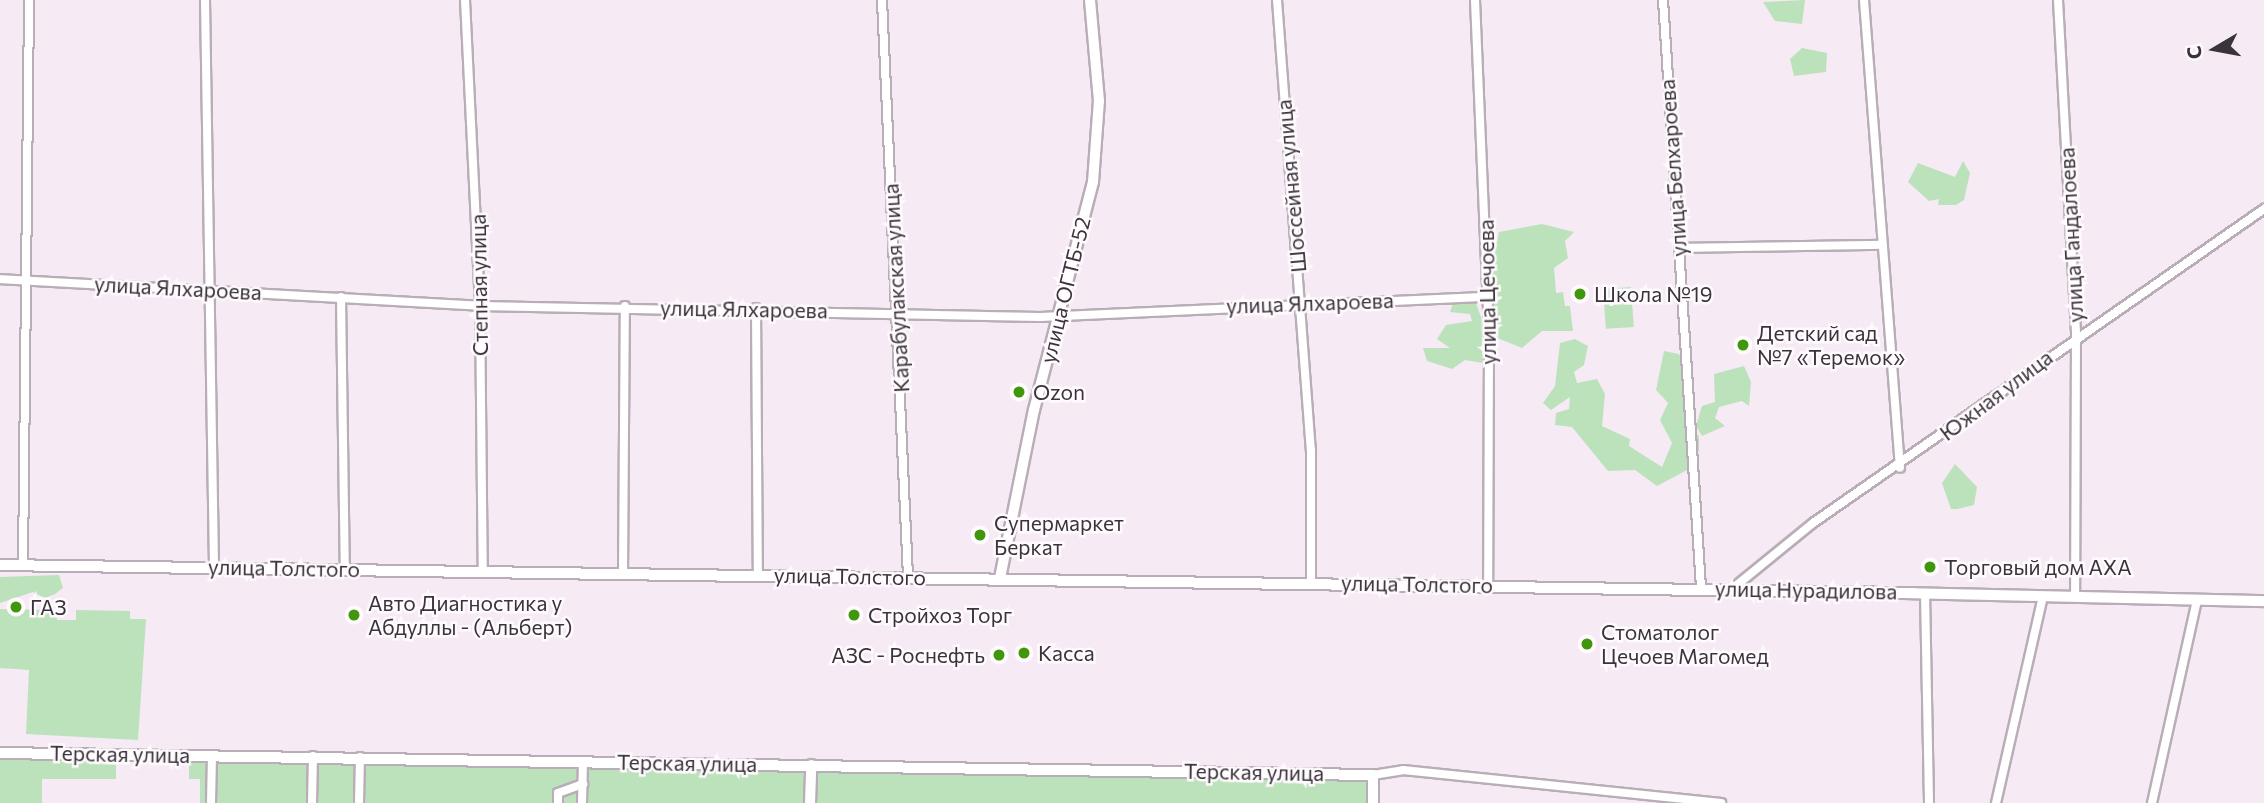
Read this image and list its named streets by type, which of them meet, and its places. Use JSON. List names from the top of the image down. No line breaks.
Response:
{"streets":{"street":["улица Белхароева","Шоссейная улица","улица Гандалоева","Степная улица","улица Ялхароева","Карабулакская улица","улица ОГТБ-52","улица Цечоева","Южная улица","улица Толстого","улица Нурадилова","Терская улица"]},"crossings":[["улица Белхароева","улица Толстого"],["улица Белхароева","улица Нурадилова"],["Шоссейная улица","улица Ялхароева"],["Шоссейная улица","улица Толстого"],["улица Гандалоева","Южная улица"],["улица Гандалоева","улица Нурадилова"],["Степная улица","улица Ялхароева"],["Степная улица","улица Толстого"],["улица Ялхароева","Карабулакская улица"],["улица Ялхароева","улица ОГТБ-52"],["улица Ялхароева","улица Цечоева"],["Карабулакская улица","улица Толстого"],["улица ОГТБ-52","улица Толстого"],["улица Цечоева","улица Толстого"],["Южная улица","улица Нурадилова"],["улица Толстого","улица Нурадилова"]],"places":["Школа №19","Детский сад №7 «Теремок»","Ozon","Супермаркет Беркат","Торговый дом АХА","ГАЗ","Авто Диагностика у Абдуллы - (Альберт)","Стройхоз Торг","Стоматолог Цечоев Магомед","Касса","АЗС - Роснефть"],"north":"left"}
